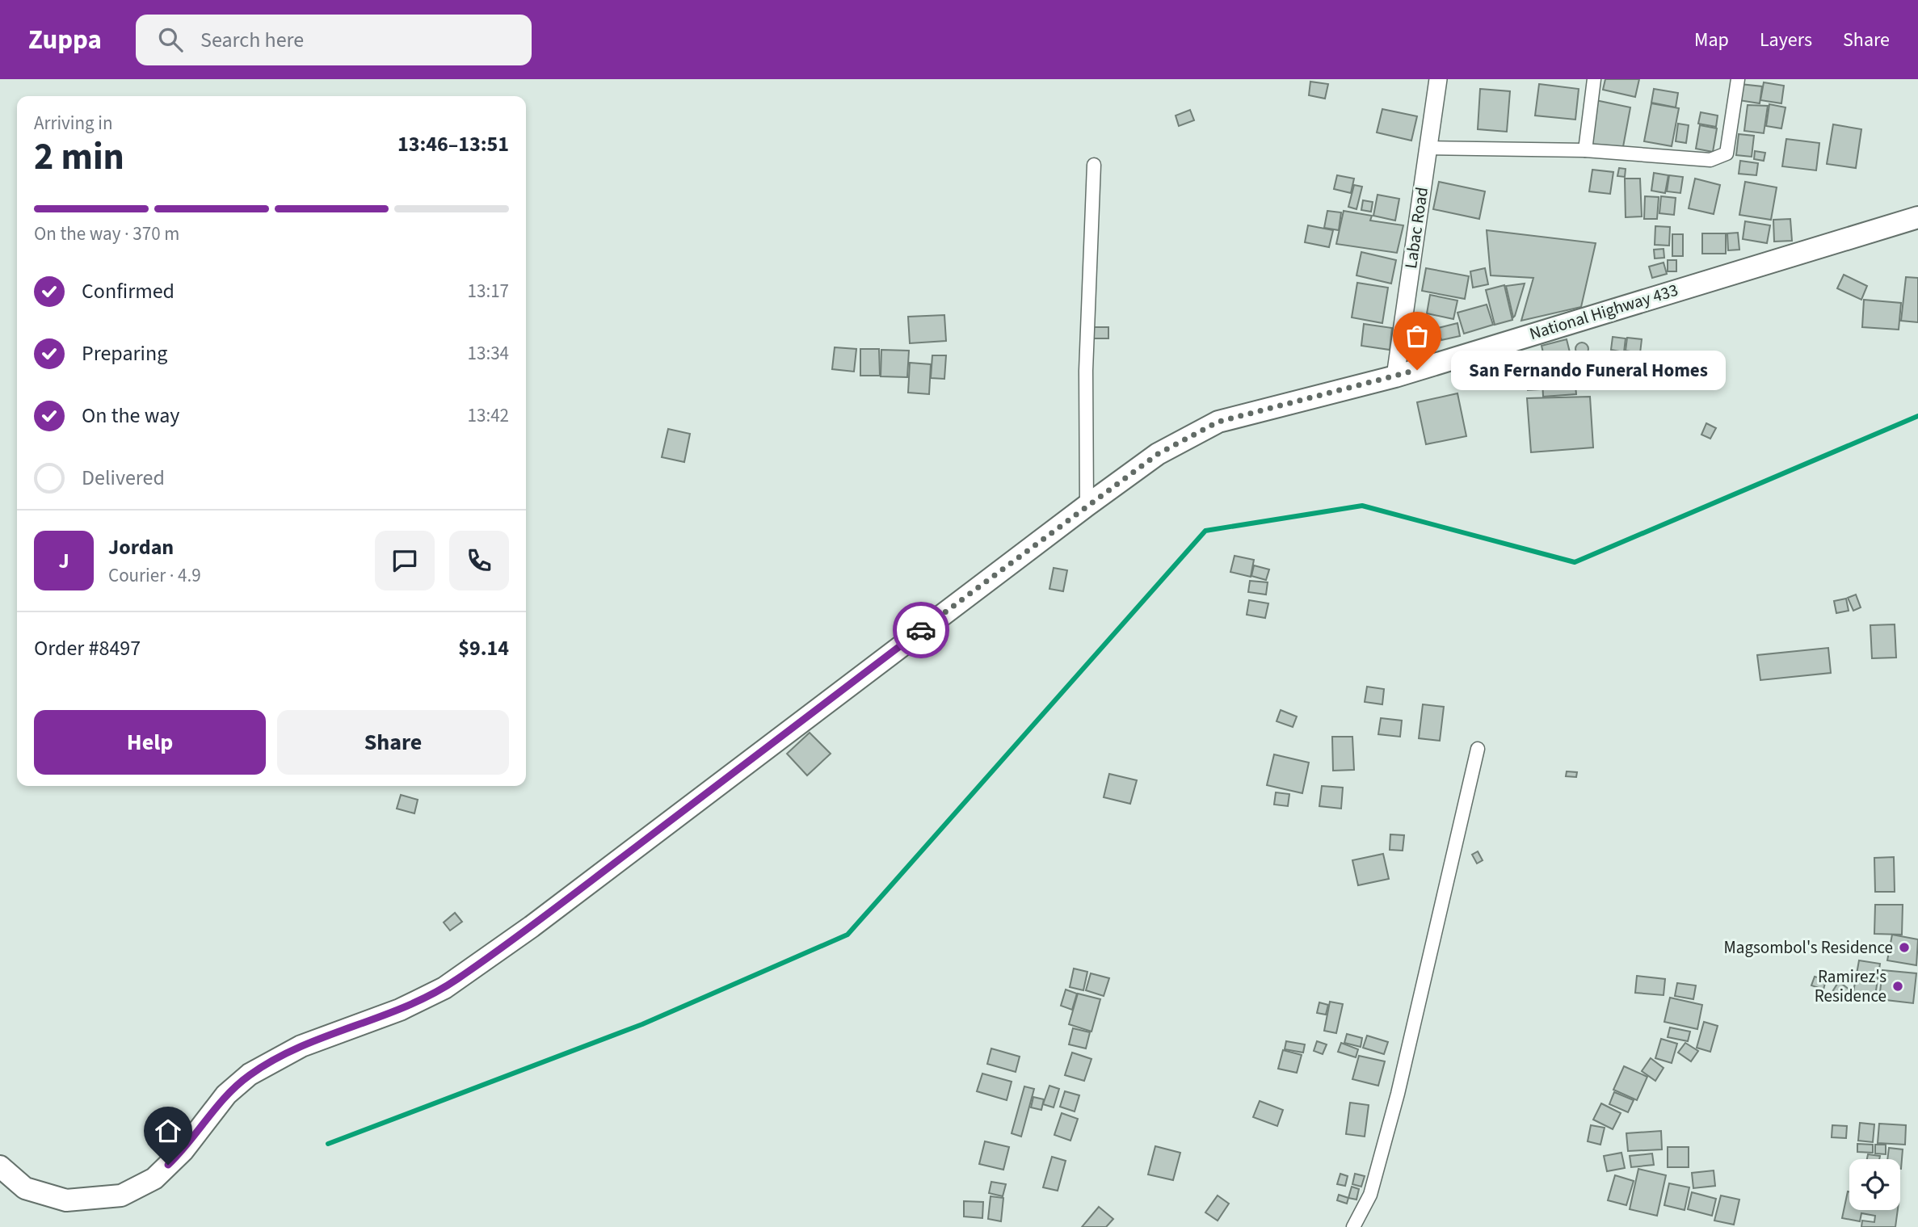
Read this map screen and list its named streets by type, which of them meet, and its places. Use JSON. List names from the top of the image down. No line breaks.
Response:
{"streets":{"main road":["National Highway 433"],"street":["Labac Road"]},"crossings":[["Labac Road","National Highway 433"]],"places":["San Fernando Funeral Homes","Magsombol's Residence","Ramirez's Residence"],"page":{"header":"Zuppa","search":"Search here","nav":["Map","Layers","Share"],"heading":["2 min","Arriving in","13:46–13:51"],"panel":["Jordan","Courier · 4.9","Order #8497","$9.14"],"bar":"On the way · 370 m","list":[["Confirmed","13:17"],["Preparing","13:34"],["On the way","13:42"],"Delivered"],"bubble":"San Fernando Funeral Homes","round":"J","buttons":["Help","Share"]}}
